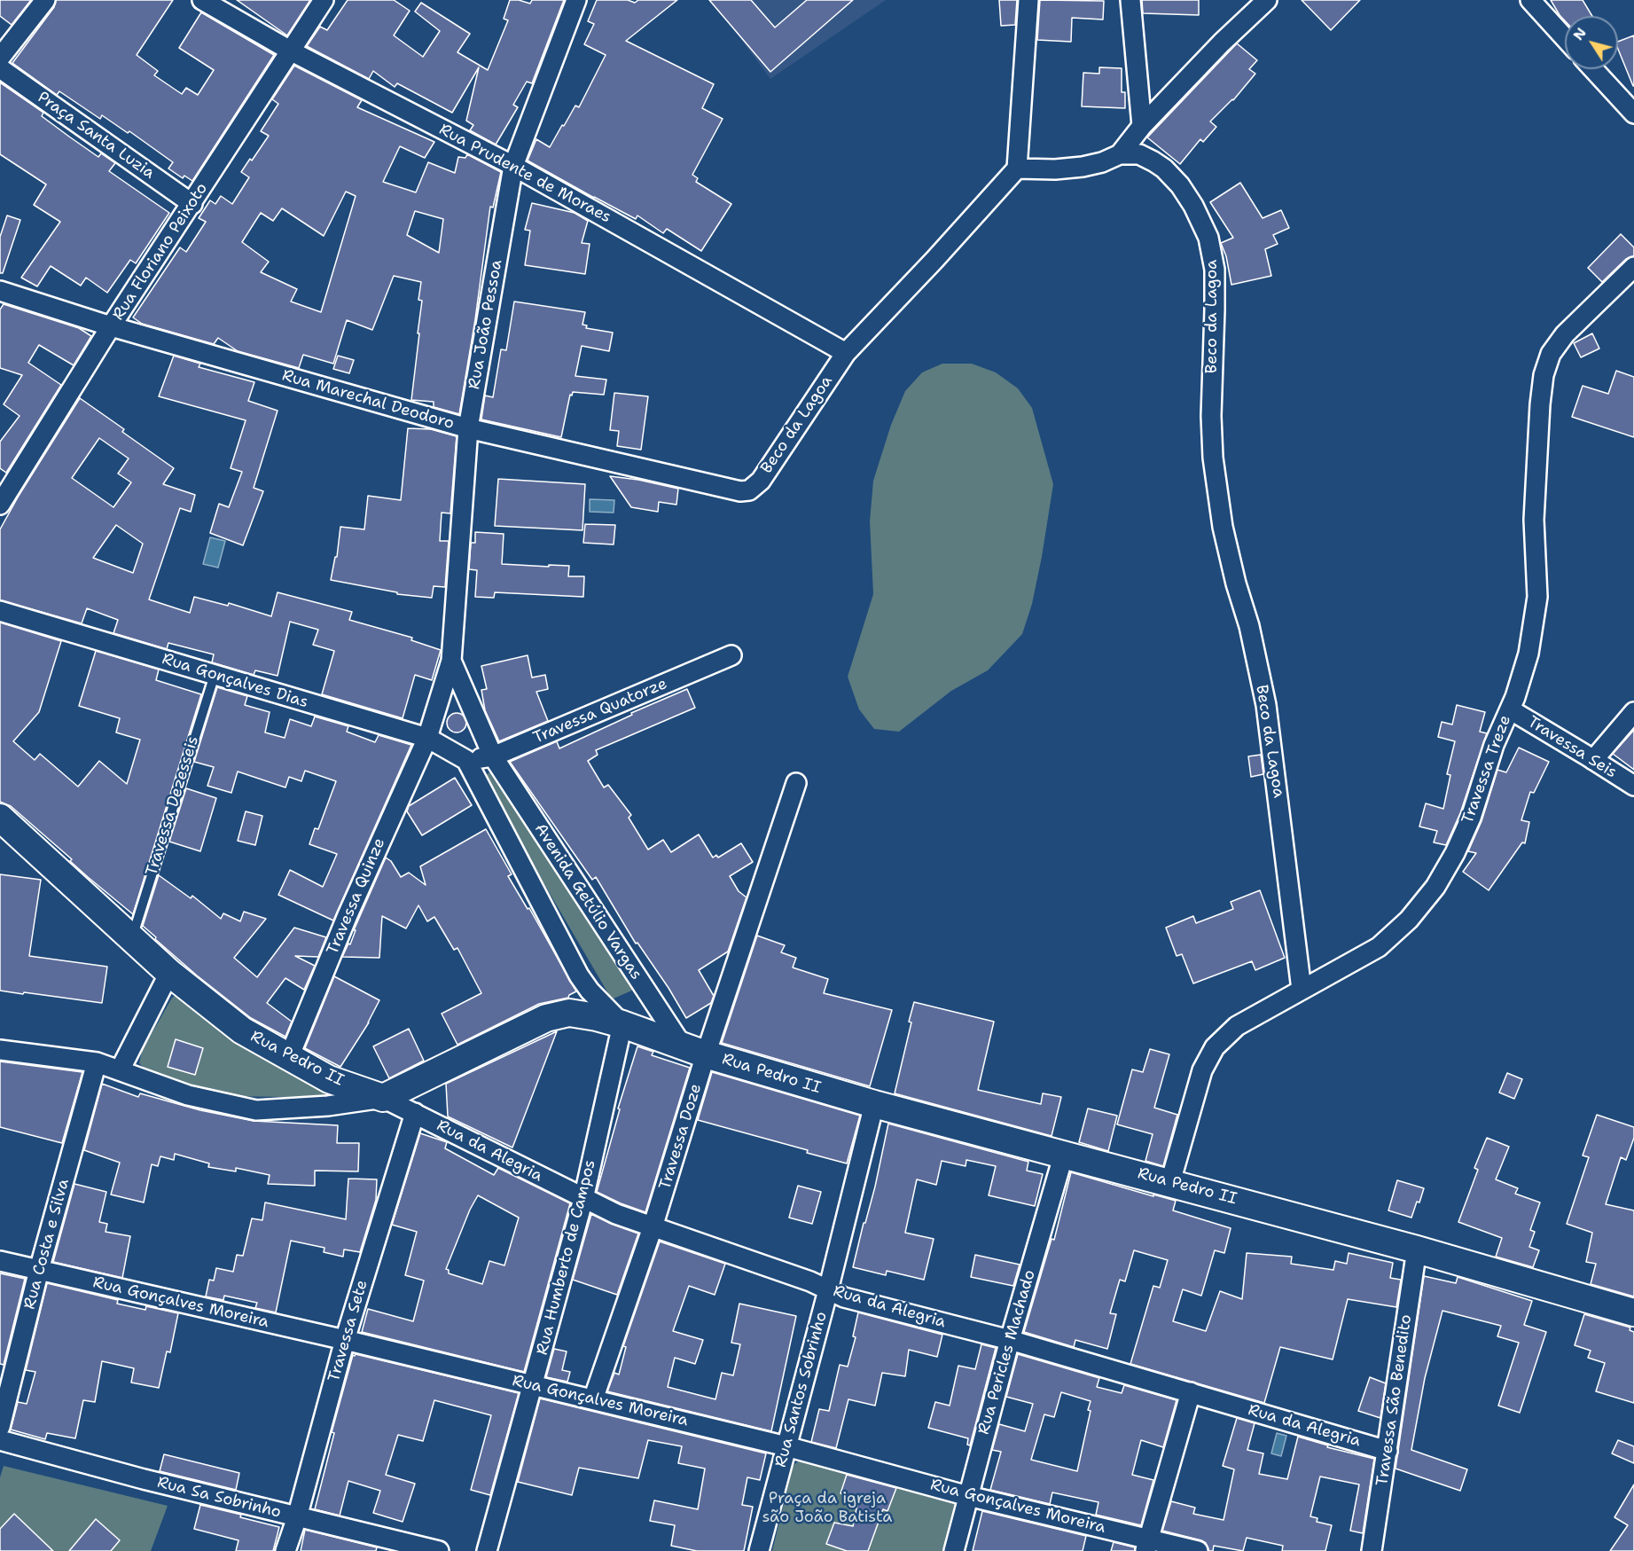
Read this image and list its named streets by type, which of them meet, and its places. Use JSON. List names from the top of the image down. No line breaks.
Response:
{"streets":{"street":["Praça Santa Luzia","Rua Prudente de Moraes","Rua Floriano Peixoto","Beco da Lagoa","Rua João Pessoa","Rua Marechal Deodoro","Rua Gonçalves Dias","Travessa Quatorze","Travessa Seis","Travessa Treze","Travessa Quinze","Avenida Getúlio Vargas","Rua Pedro II","Travessa Doze","Rua da Alegria","Rua Costa e Silva","Rua Humberto de Campos","Rua Gonçalves Moreira","Travessa Sete","Rua Pericles Machado","Rua Santos Sobrinho","Travessa São Benedito","Rua Sa Sobrinho"],"lane":["Travessa Dezesseis"]},"crossings":[["Praça Santa Luzia","Rua Floriano Peixoto"],["Rua Prudente de Moraes","Rua Floriano Peixoto"],["Rua Prudente de Moraes","Beco da Lagoa"],["Rua Prudente de Moraes","Rua João Pessoa"],["Rua Floriano Peixoto","Rua Marechal Deodoro"],["Beco da Lagoa","Rua Marechal Deodoro"],["Beco da Lagoa","Travessa Treze"],["Rua João Pessoa","Rua Marechal Deodoro"],["Rua João Pessoa","Rua Gonçalves Dias"],["Rua João Pessoa","Travessa Quatorze"],["Rua João Pessoa","Travessa Quinze"],["Rua João Pessoa","Avenida Getúlio Vargas"],["Rua Gonçalves Dias","Travessa Quatorze"],["Rua Gonçalves Dias","Travessa Dezesseis"],["Rua Gonçalves Dias","Travessa Quinze"],["Rua Gonçalves Dias","Avenida Getúlio Vargas"],["Travessa Quatorze","Avenida Getúlio Vargas"],["Travessa Seis","Travessa Treze"],["Travessa Treze","Rua Pedro II"],["Travessa Dezesseis","Rua Pedro II"],["Travessa Quinze","Rua Pedro II"],["Avenida Getúlio Vargas","Rua Pedro II"],["Avenida Getúlio Vargas","Travessa Doze"],["Avenida Getúlio Vargas","Rua Humberto de Campos"],["Rua Pedro II","Travessa Doze"],["Rua Pedro II","Rua da Alegria"],["Rua Pedro II","Rua Humberto de Campos"],["Rua Pedro II","Rua Pericles Machado"],["Rua Pedro II","Rua Santos Sobrinho"],["Rua Pedro II","Travessa São Benedito"],["Travessa Doze","Rua da Alegria"],["Travessa Doze","Rua Gonçalves Moreira"],["Rua da Alegria","Rua Humberto de Campos"],["Rua da Alegria","Travessa Sete"],["Rua da Alegria","Rua Pericles Machado"],["Rua da Alegria","Rua Santos Sobrinho"],["Rua da Alegria","Travessa São Benedito"],["Rua Costa e Silva","Rua Gonçalves Moreira"],["Rua Humberto de Campos","Rua Gonçalves Moreira"],["Rua Gonçalves Moreira","Travessa Sete"],["Rua Gonçalves Moreira","Rua Pericles Machado"],["Rua Gonçalves Moreira","Rua Santos Sobrinho"],["Travessa Sete","Rua Sa Sobrinho"]],"parks":["Praça da igreja são João Batista"],"north":"top left"}
